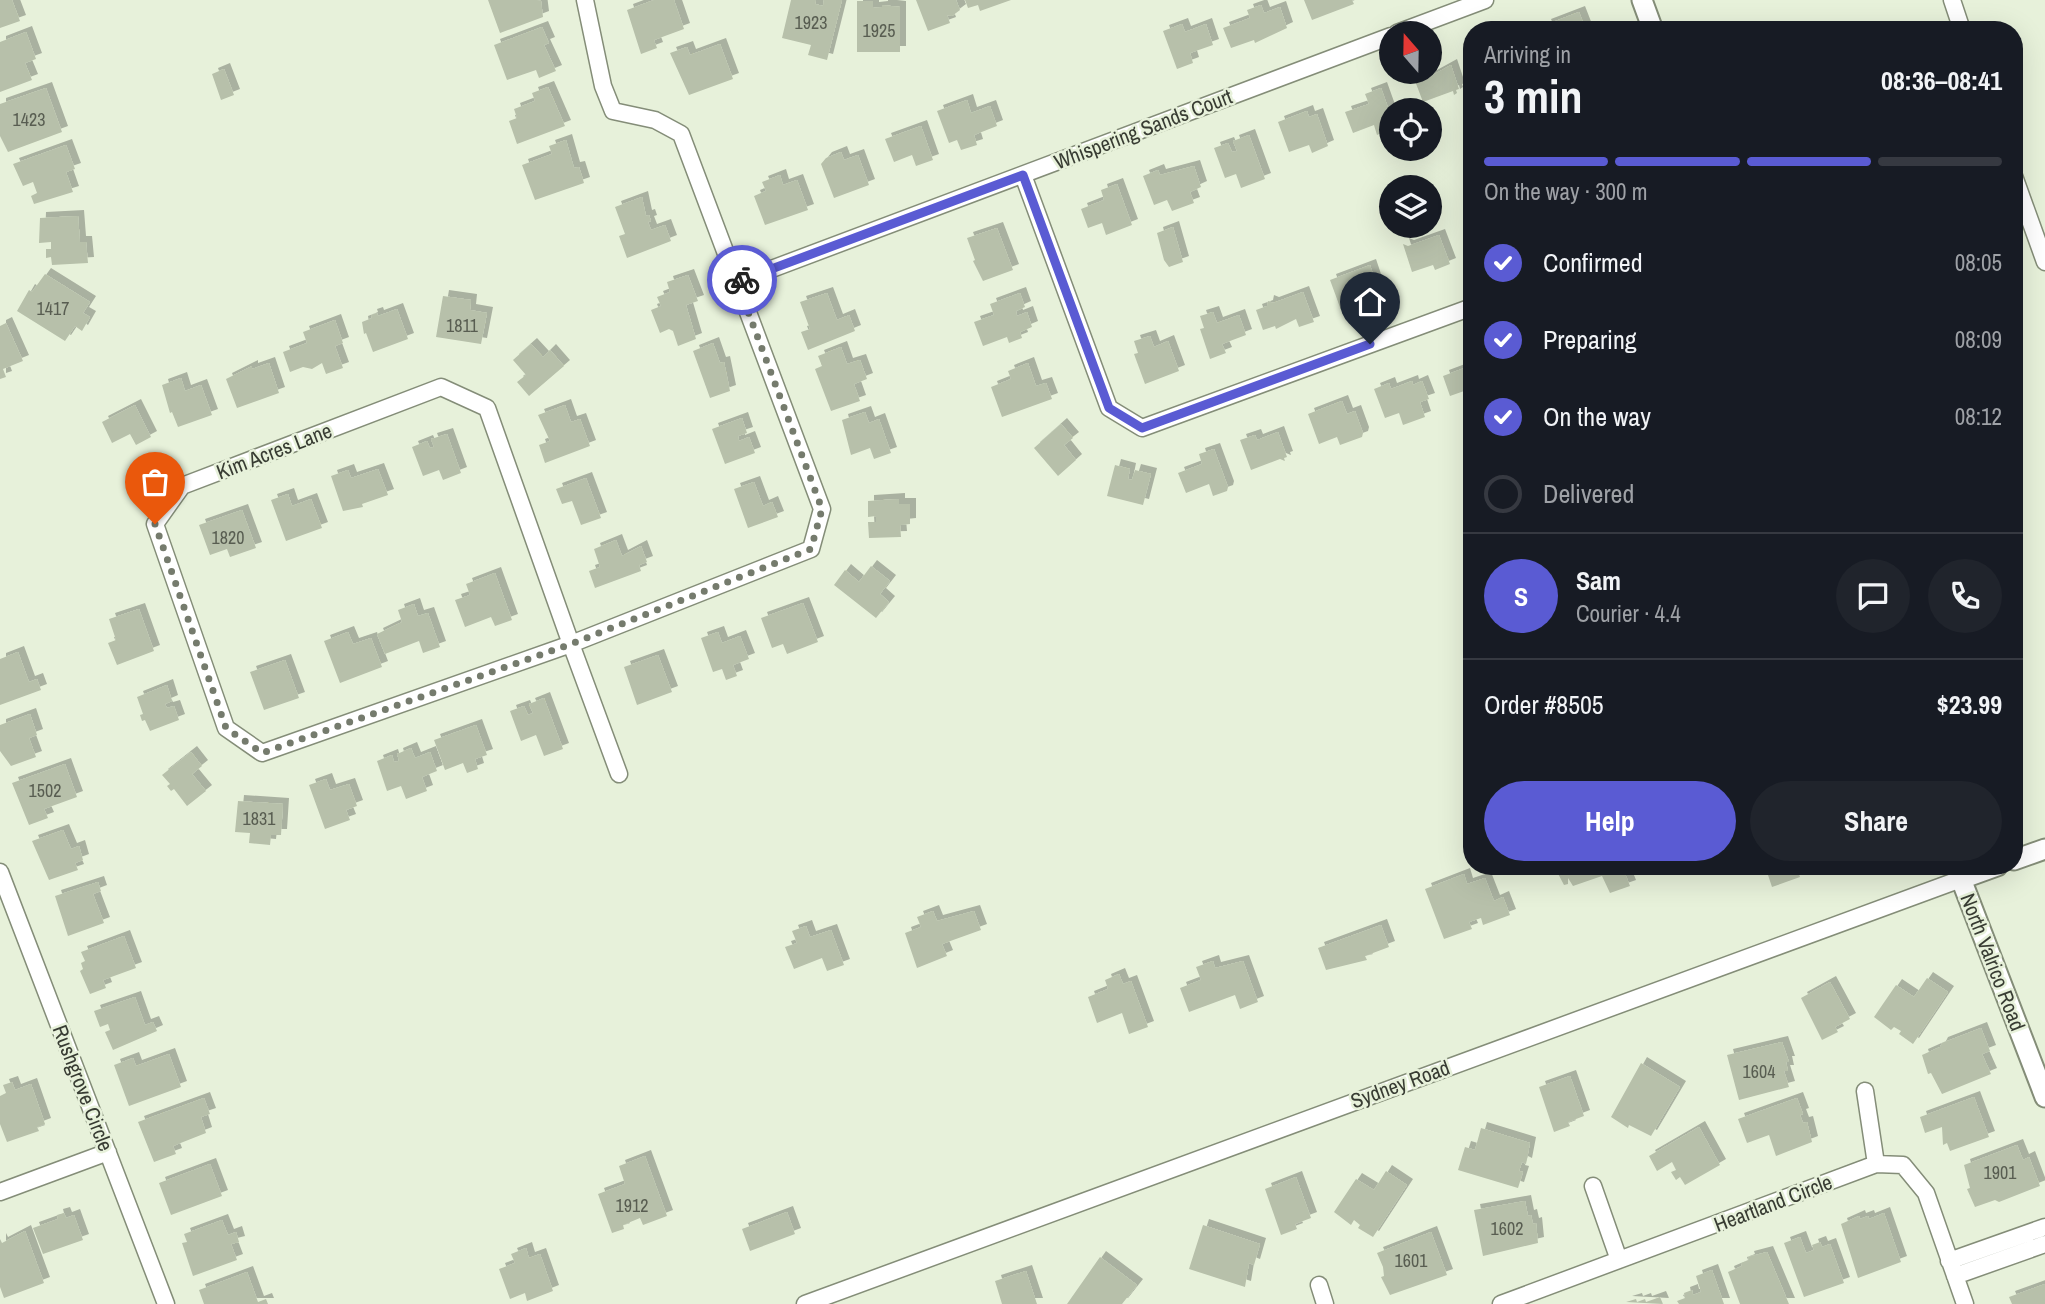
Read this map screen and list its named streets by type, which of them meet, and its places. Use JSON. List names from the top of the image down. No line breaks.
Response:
{"streets":{"street":["Whispering Sands Court","Kim Acres Lane","North Valrico Road","Sydney Road","Rushgrove Circle","Heartland Circle"]},"crossings":[["Whispering Sands Court","Kim Acres Lane"]],"house_numbers":["1923","1925","1423","1417","1811","1820","1502","1831","1604","1901","1912","1602","1601"],"north":"top","page":{"heading":["3 min","Arriving in","08:36–08:41"],"panel":["Sam","Courier · 4.4","Order #8505","$23.99"],"bar":"On the way · 300 m","list":[["Confirmed","08:05"],["Preparing","08:09"],["On the way","08:12"],"Delivered"],"round":"S","buttons":["Help","Share"]}}
